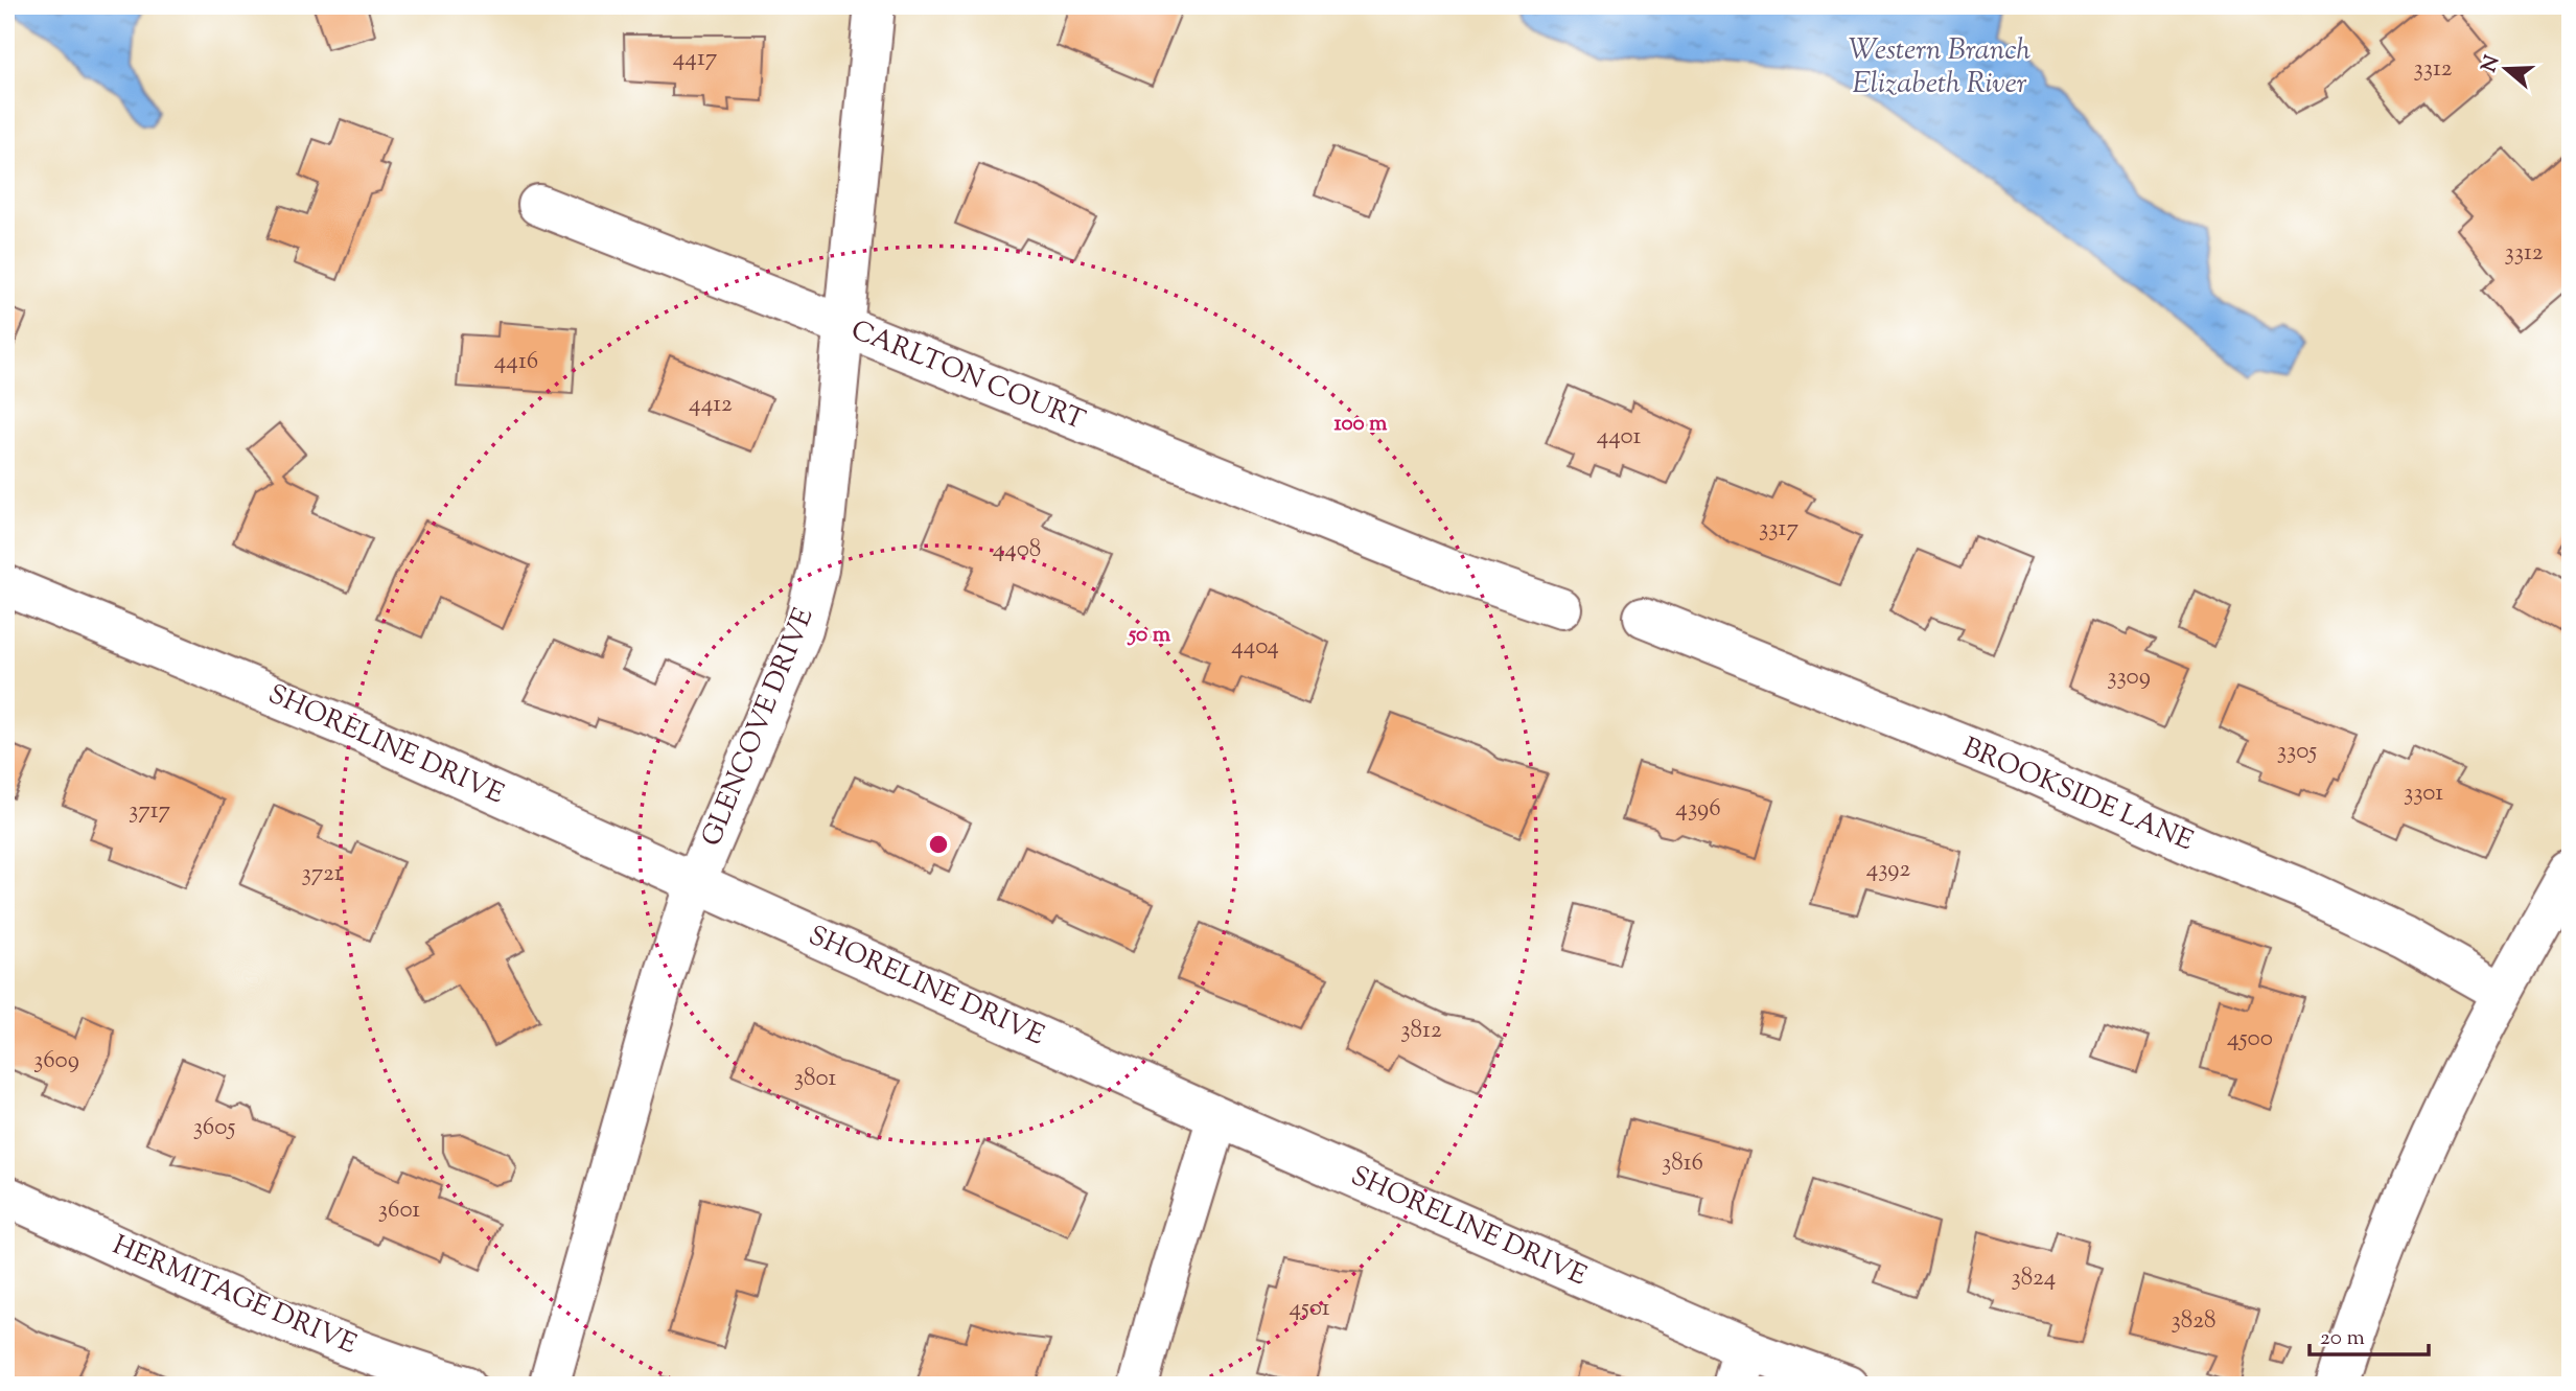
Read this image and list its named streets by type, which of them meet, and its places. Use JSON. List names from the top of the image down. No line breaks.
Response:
{"streets":{"street":["CARLTON COURT","GLENCOVE DRIVE","SHORELINE DRIVE","BROOKSIDE LANE","HERMITAGE DRIVE"]},"crossings":[["CARLTON COURT","GLENCOVE DRIVE"],["GLENCOVE DRIVE","SHORELINE DRIVE"]],"water":["Western Branch Elizabeth River"],"house_numbers":["4417","3312","3312","4416","4412","4401","3317","4408","4404","3309","3305","3301","4396","3717","4392","3721","3812","4500","3609","3801","3605","3816","3601","3824","4501","3828"],"scale_bar":"20 m","north":"left","rings":["100 m","50 m"]}
